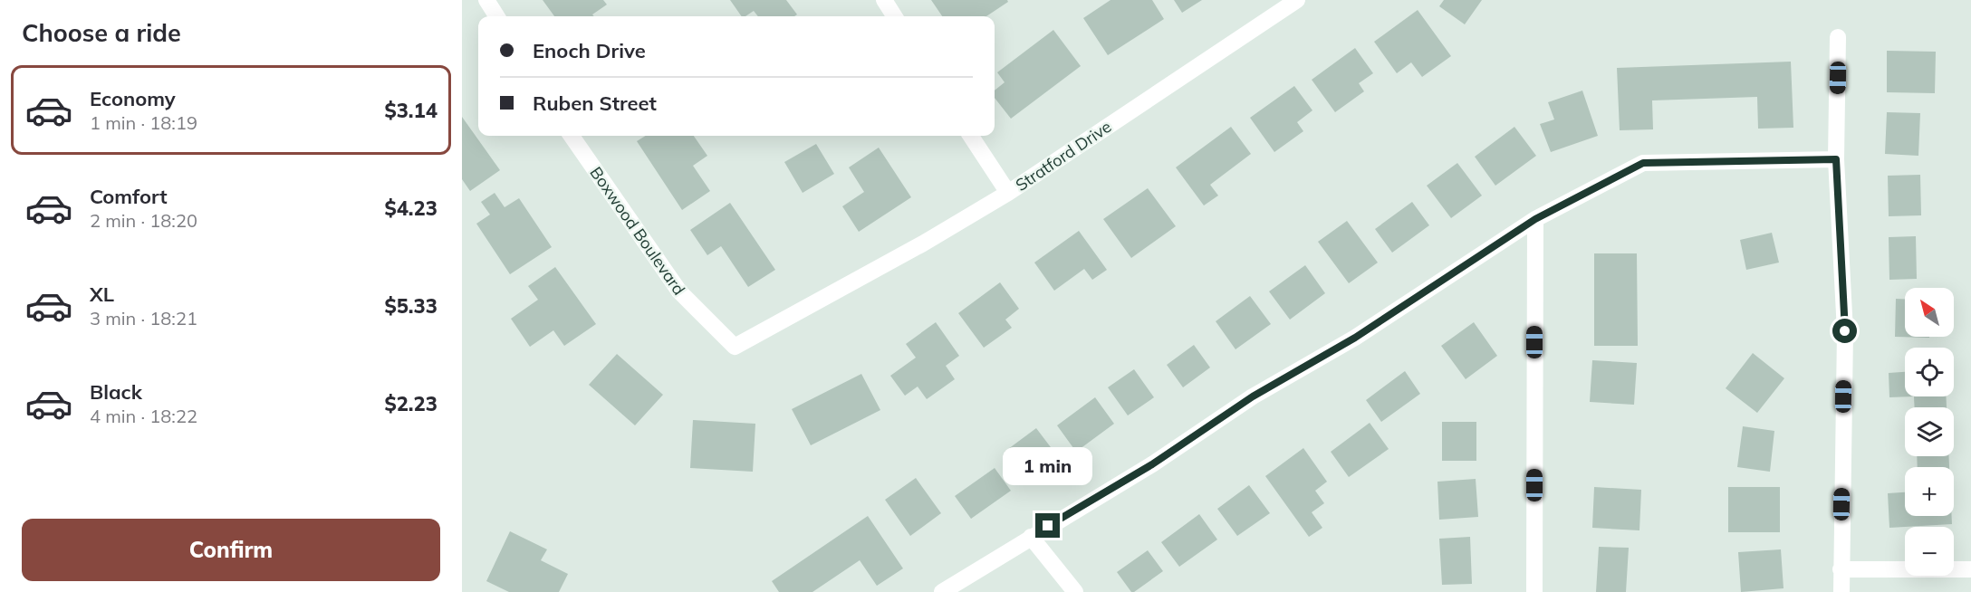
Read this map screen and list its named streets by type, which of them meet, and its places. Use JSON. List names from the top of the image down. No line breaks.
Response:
{"streets":{"street":["Stratford Drive","Boxwood Boulevard"]},"crossings":[["Stratford Drive","Boxwood Boulevard"]],"north":"top left","page":{"heading":"Choose a ride","banner":["Enoch Drive","Ruben Street"],"list":[{"name":"Economy","note":"1 min · 18:19","value":"$3.14"},{"name":"Comfort","note":"2 min · 18:20","value":"$4.23"},{"name":"XL","note":"3 min · 18:21","value":"$5.33"},{"name":"Black","note":"4 min · 18:22","value":"$2.23"}],"map_buttons":["+","−"],"bubble":"1 min","buttons":"Confirm"}}
